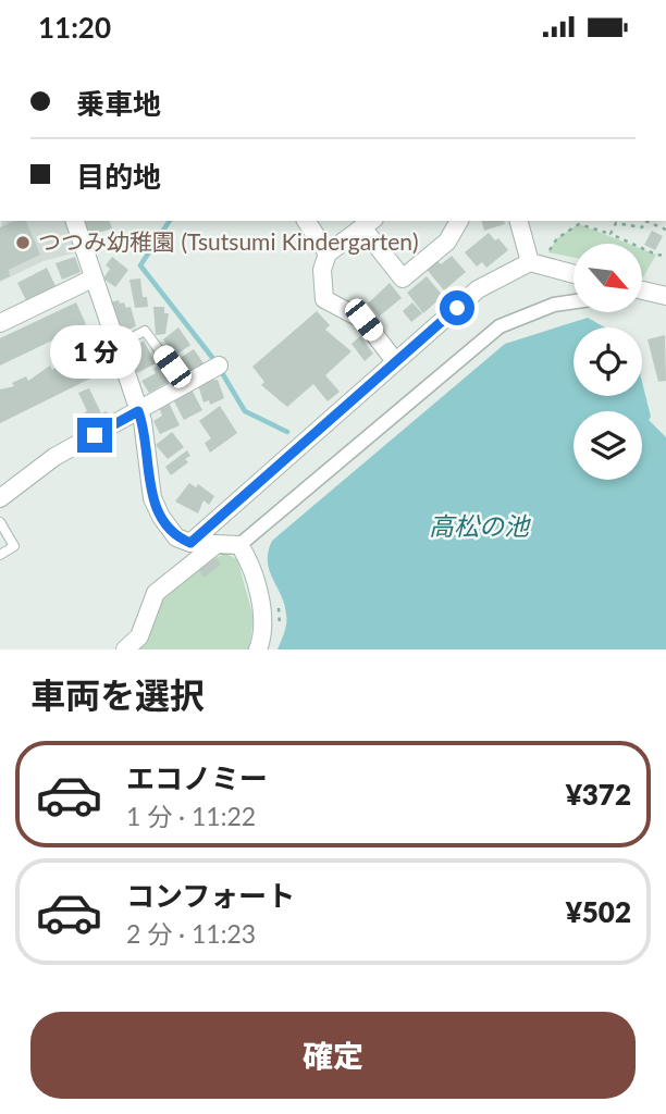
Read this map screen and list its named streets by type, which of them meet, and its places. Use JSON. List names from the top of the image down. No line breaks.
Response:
{"water":["高松の池"],"places":["つつみ幼稚園 (Tsutsumi Kindergarten)"],"north":"bottom right","page":{"status":"11:20","banner":["乗車地","目的地"],"bubble":"1 分","heading":"車両を選択","list":[{"name":"エコノミー","note":"1 分 · 11:22","value":"¥372"},{"name":"コンフォート","note":"2 分 · 11:23","value":"¥502"}],"buttons":"確定"}}
